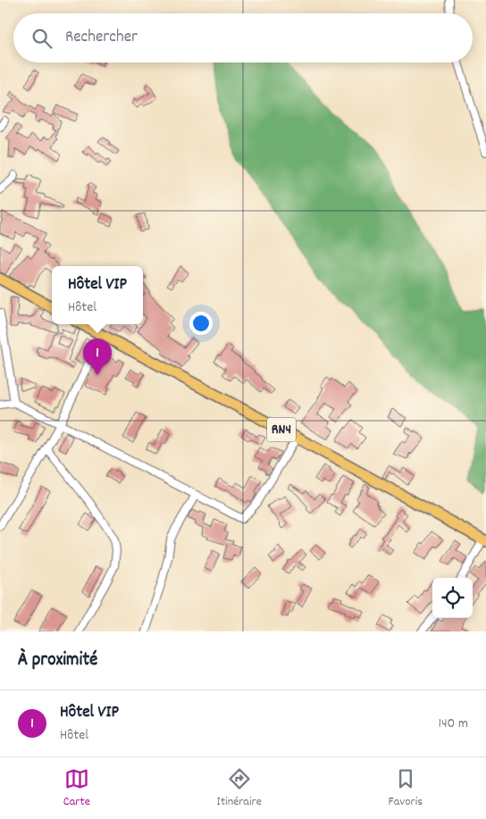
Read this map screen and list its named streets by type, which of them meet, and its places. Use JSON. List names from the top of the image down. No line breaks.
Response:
{"streets":{"highway":["RN4"]},"page":{"search":"Rechercher","popup":["Hôtel VIP","Hôtel"],"pins":"1","heading":"À proximité","list":[{"mark":"1","name":"Hôtel VIP","note":"Hôtel","value":"140 m"}],"nav":["Carte","Itinéraire","Favoris"]}}
